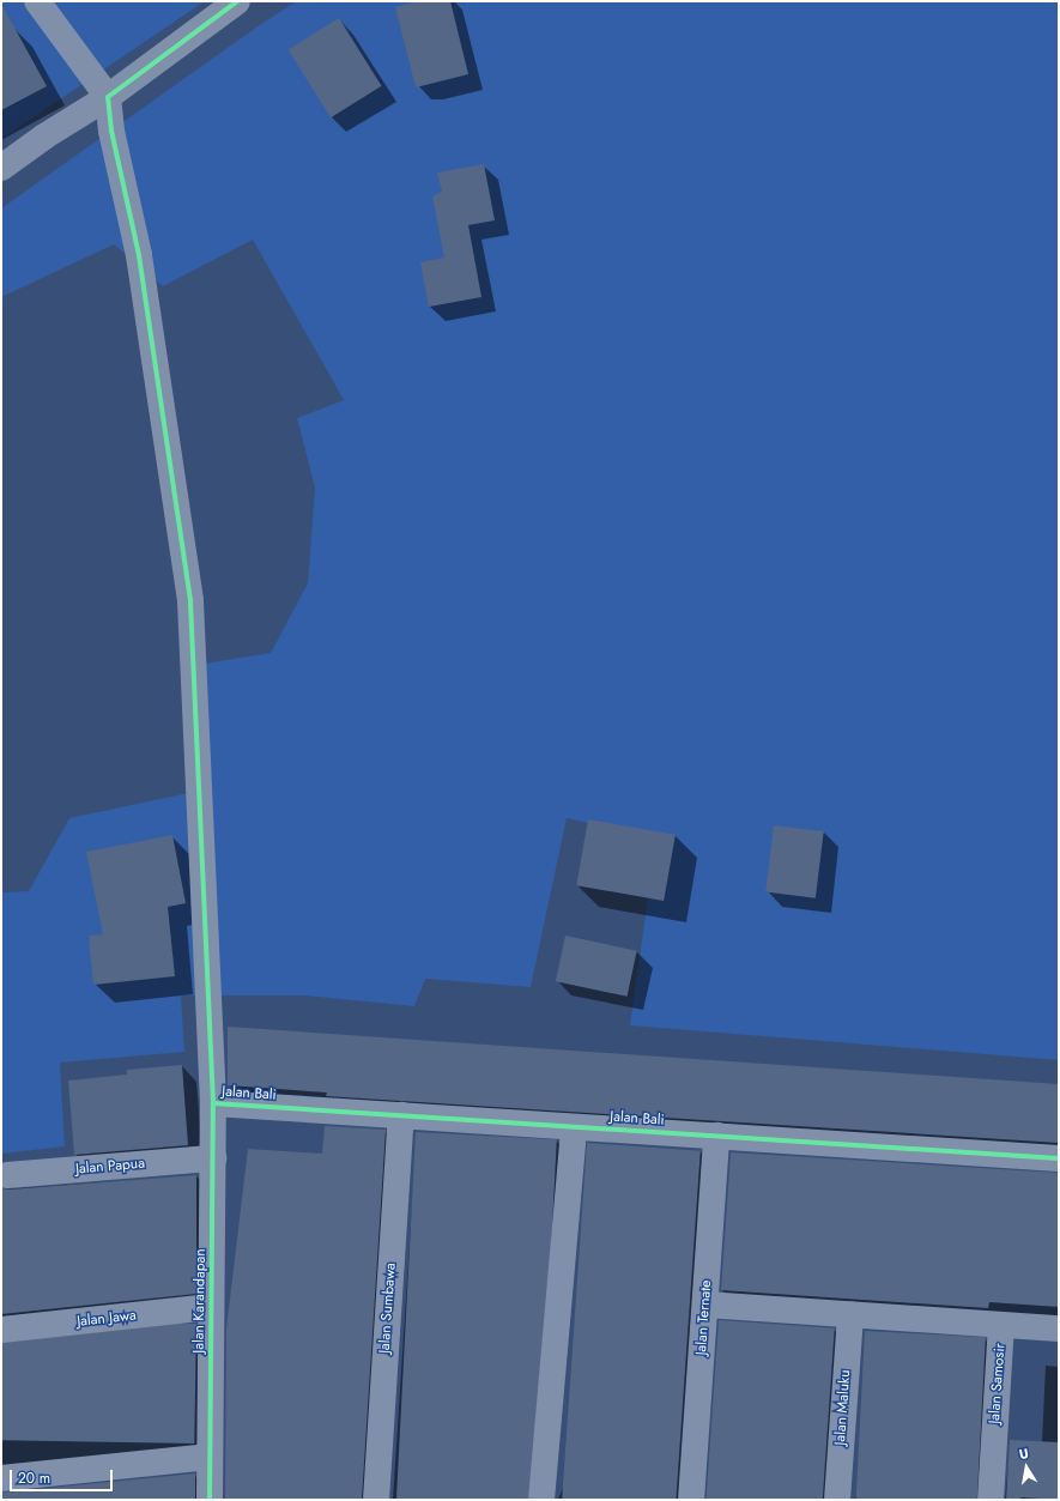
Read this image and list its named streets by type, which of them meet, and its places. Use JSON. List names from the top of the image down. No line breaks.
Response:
{"streets":{"street":["Jalan Bali","Jalan Papua","Jalan Karandapan","Jalan Sumbawa","Jalan Ternate","Jalan Jawa","Jalan Samosir","Jalan Maluku"]},"crossings":[["Jalan Bali","Jalan Karandapan"],["Jalan Bali","Jalan Sumbawa"],["Jalan Bali","Jalan Ternate"],["Jalan Papua","Jalan Karandapan"],["Jalan Karandapan","Jalan Jawa"]],"scale_bar":"20 m","north":"top"}
